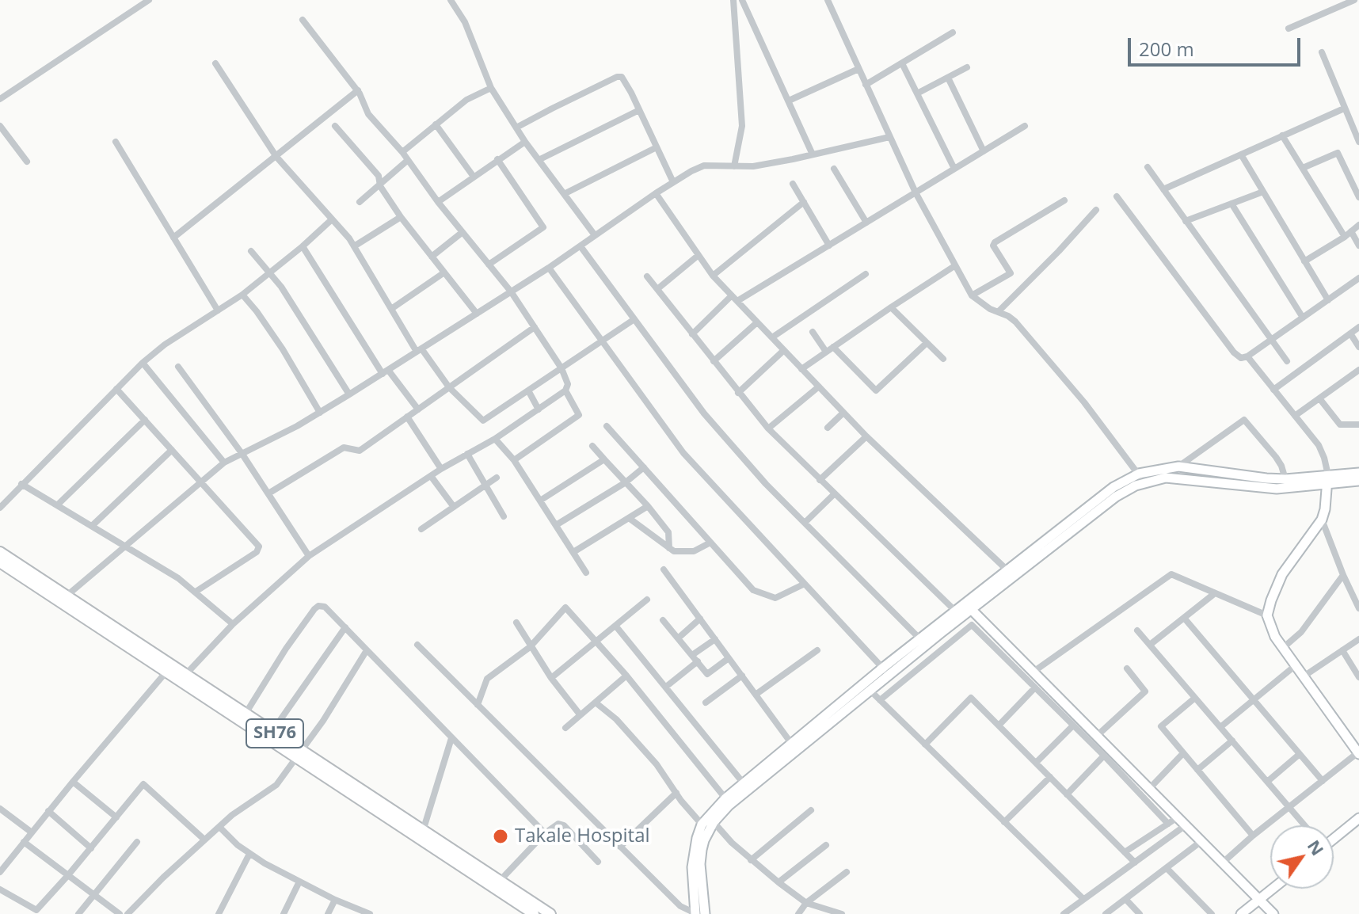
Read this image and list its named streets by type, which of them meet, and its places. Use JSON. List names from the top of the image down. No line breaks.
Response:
{"streets":{"main road":["SH76"]},"places":["Takale Hospital"],"scale_bar":"200 m","north":"top right"}
